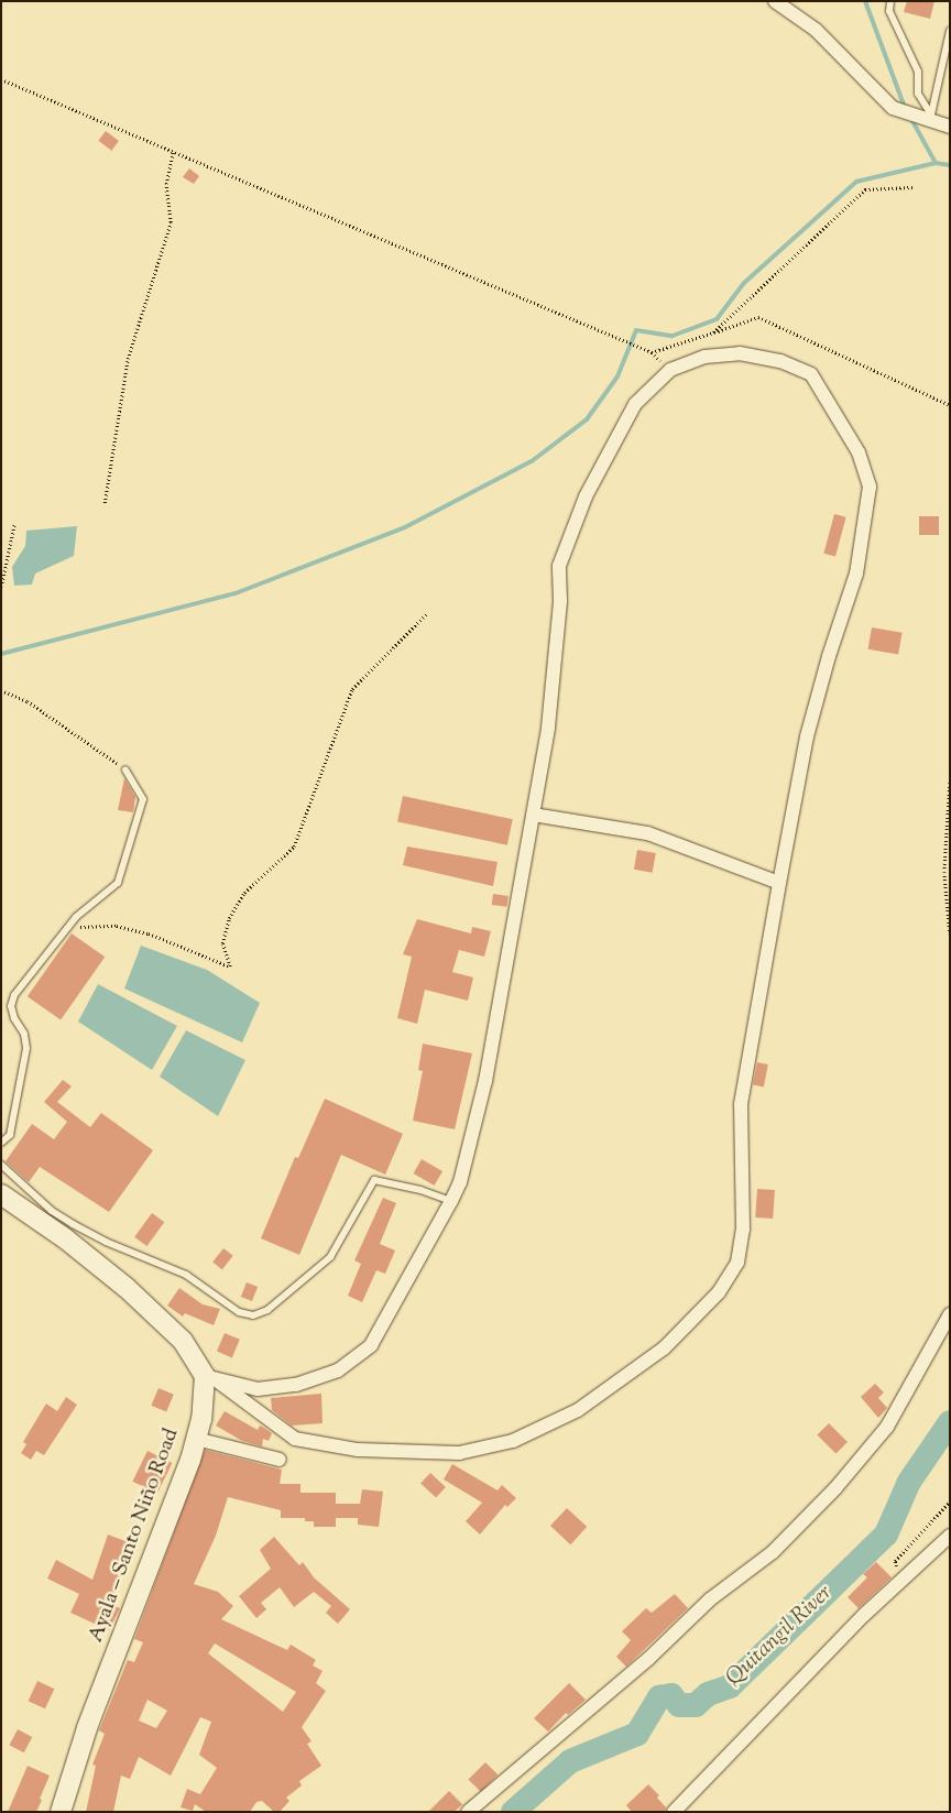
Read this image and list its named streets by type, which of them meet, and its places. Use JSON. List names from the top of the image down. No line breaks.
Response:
{"streets":{"street":["Ayala – Santo Niño Road"]},"water":["Quitangil River"]}
